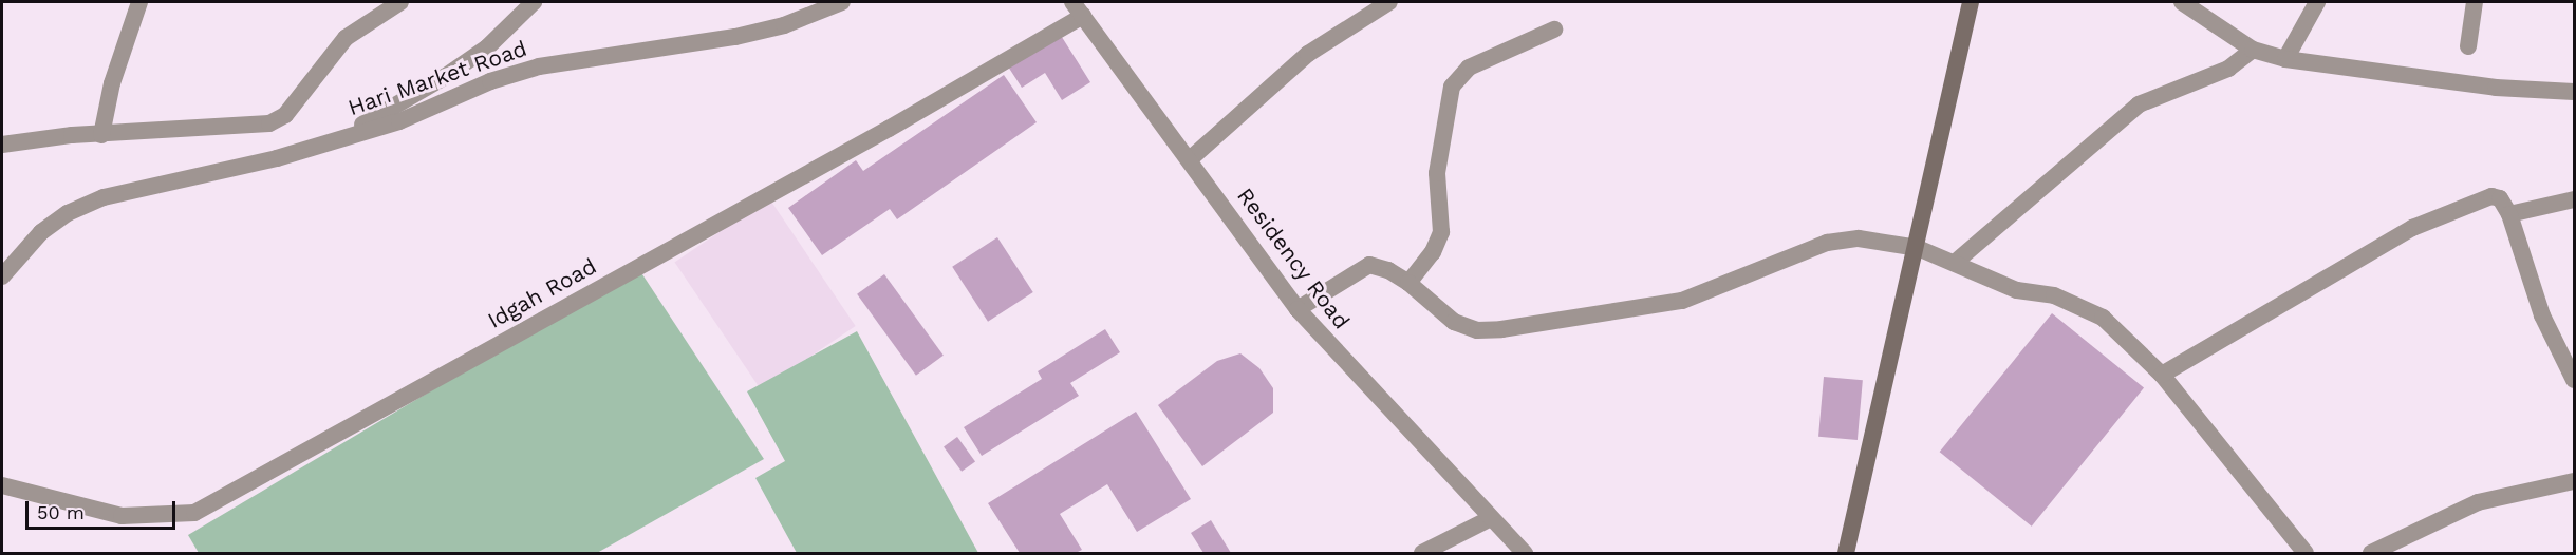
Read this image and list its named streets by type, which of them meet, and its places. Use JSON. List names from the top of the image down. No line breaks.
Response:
{"streets":{"street":["Hari Market Road","Residency Road","Idgah Road"]},"crossings":[["Residency Road","Idgah Road"]],"scale_bar":"50 m"}
